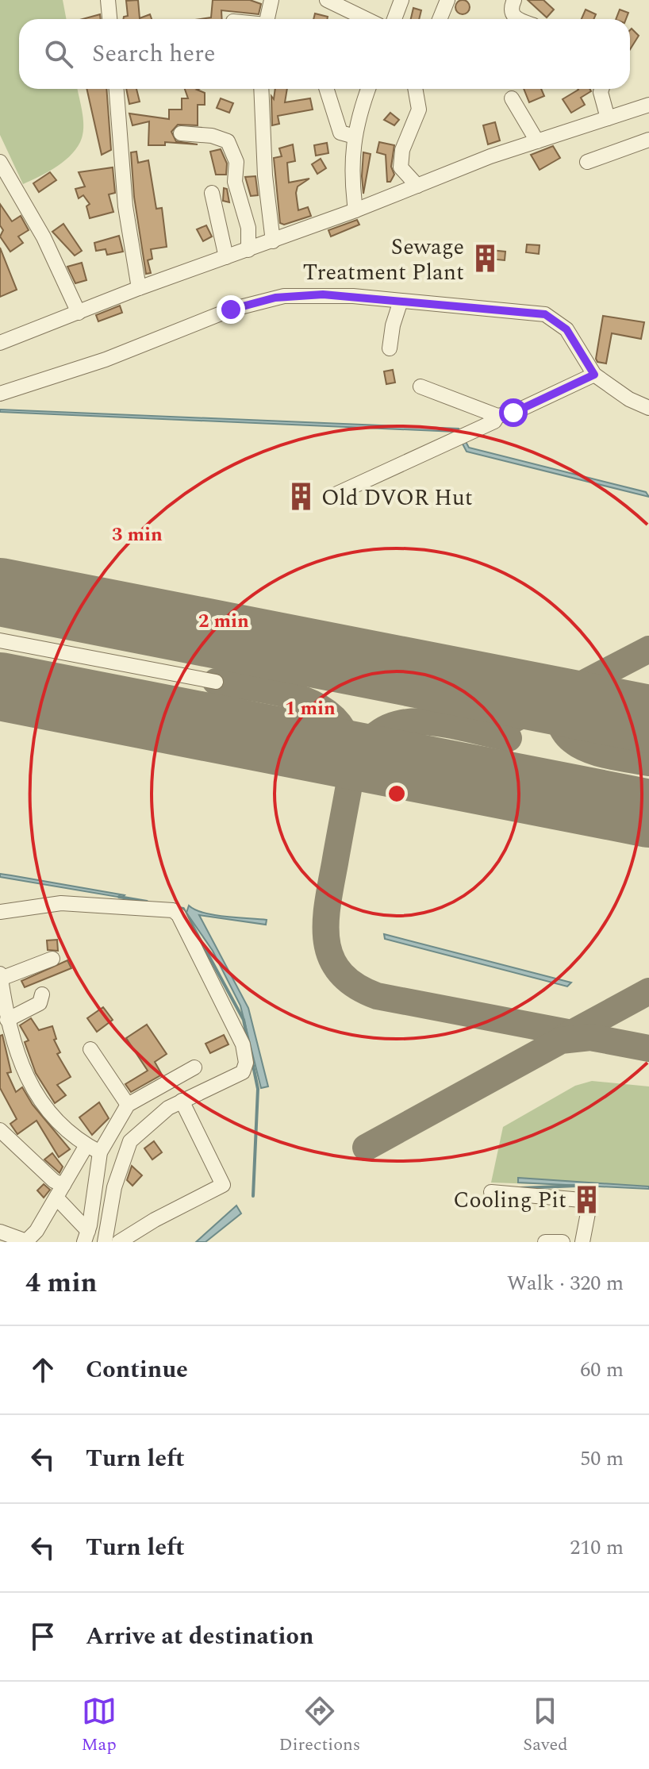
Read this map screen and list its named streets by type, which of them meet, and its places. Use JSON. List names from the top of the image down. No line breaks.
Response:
{"places":{"building":["Sewage Treatment Plant","Old DVOR Hut","Cooling Pit"]},"page":{"search":"Search here","heading":["4 min","Walk · 320 m"],"list":[["Continue","60 m"],["Turn left","50 m"],["Turn left","210 m"],"Arrive at destination"],"nav":["Map","Directions","Saved"]},"rings":["3 min","2 min","1 min"]}
